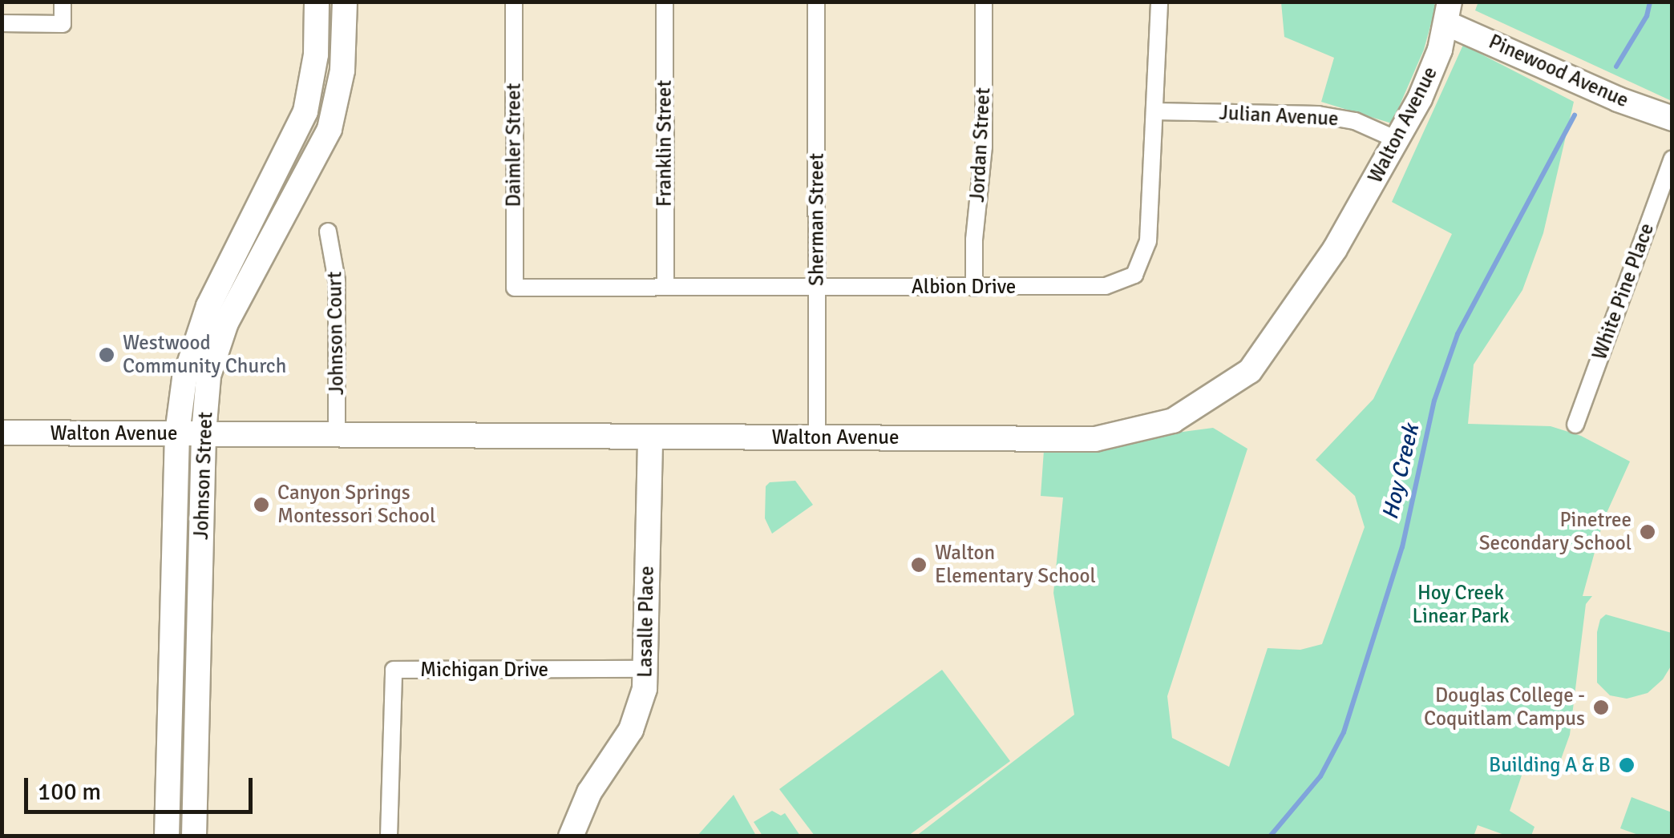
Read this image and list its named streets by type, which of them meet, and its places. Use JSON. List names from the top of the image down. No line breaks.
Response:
{"streets":{"street":["Pinewood Avenue","Julian Avenue","Walton Avenue","Franklin Street","Daimler Street","Jordan Street","Sherman Street","Albion Drive","White Pine Place","Johnson Court","Johnson Street","Lasalle Place","Michigan Drive"]},"crossings":[["Pinewood Avenue","Walton Avenue"],["Julian Avenue","Walton Avenue"],["Julian Avenue","Albion Drive"],["Walton Avenue","Sherman Street"],["Walton Avenue","Johnson Court"],["Walton Avenue","Johnson Street"],["Walton Avenue","Lasalle Place"],["Franklin Street","Albion Drive"],["Daimler Street","Albion Drive"],["Jordan Street","Albion Drive"],["Sherman Street","Albion Drive"],["Lasalle Place","Michigan Drive"]],"water":["Hoy Creek"],"parks":["Hoy Creek Linear Park"],"places":["Westwood Community Church","Canyon Springs Montessori School","Pinetree Secondary School","Walton Elementary School","Douglas College - Coquitlam Campus","Building A & B"],"scale_bar":"100 m"}
